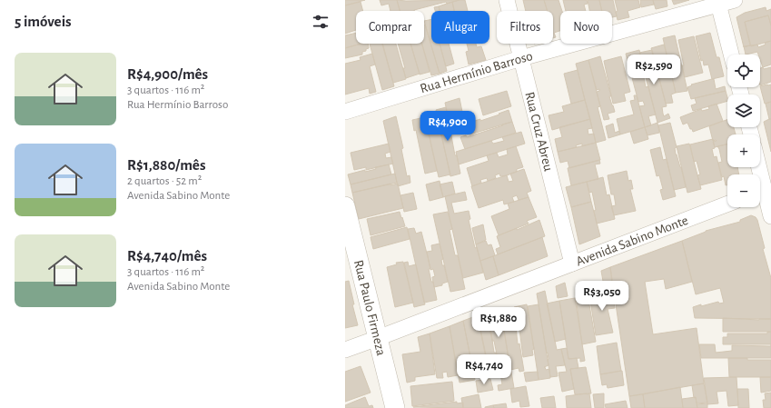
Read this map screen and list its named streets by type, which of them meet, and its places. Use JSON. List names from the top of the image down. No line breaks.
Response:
{"streets":{"street":["Rua Hermínio Barroso","Rua Cruz Abreu","Avenida Sabino Monte","Rua Paulo Firmeza"]},"crossings":[["Rua Hermínio Barroso","Rua Cruz Abreu"],["Rua Cruz Abreu","Avenida Sabino Monte"],["Avenida Sabino Monte","Rua Paulo Firmeza"]],"page":{"heading":"5 imóveis","chip":["Comprar","Alugar","Filtros","Novo"],"list":[{"name":"R$4,900/mês","note":"3 quartos · 116 m² · Rua Hermínio Barroso"},{"name":"R$1,880/mês","note":"2 quartos · 52 m² · Avenida Sabino Monte"},{"name":"R$4,740/mês","note":"3 quartos · 116 m² · Avenida Sabino Monte"}],"map_buttons":["+","−"],"price":["R$2,590","R$4,900","R$3,050","R$1,880","R$4,740"]}}
